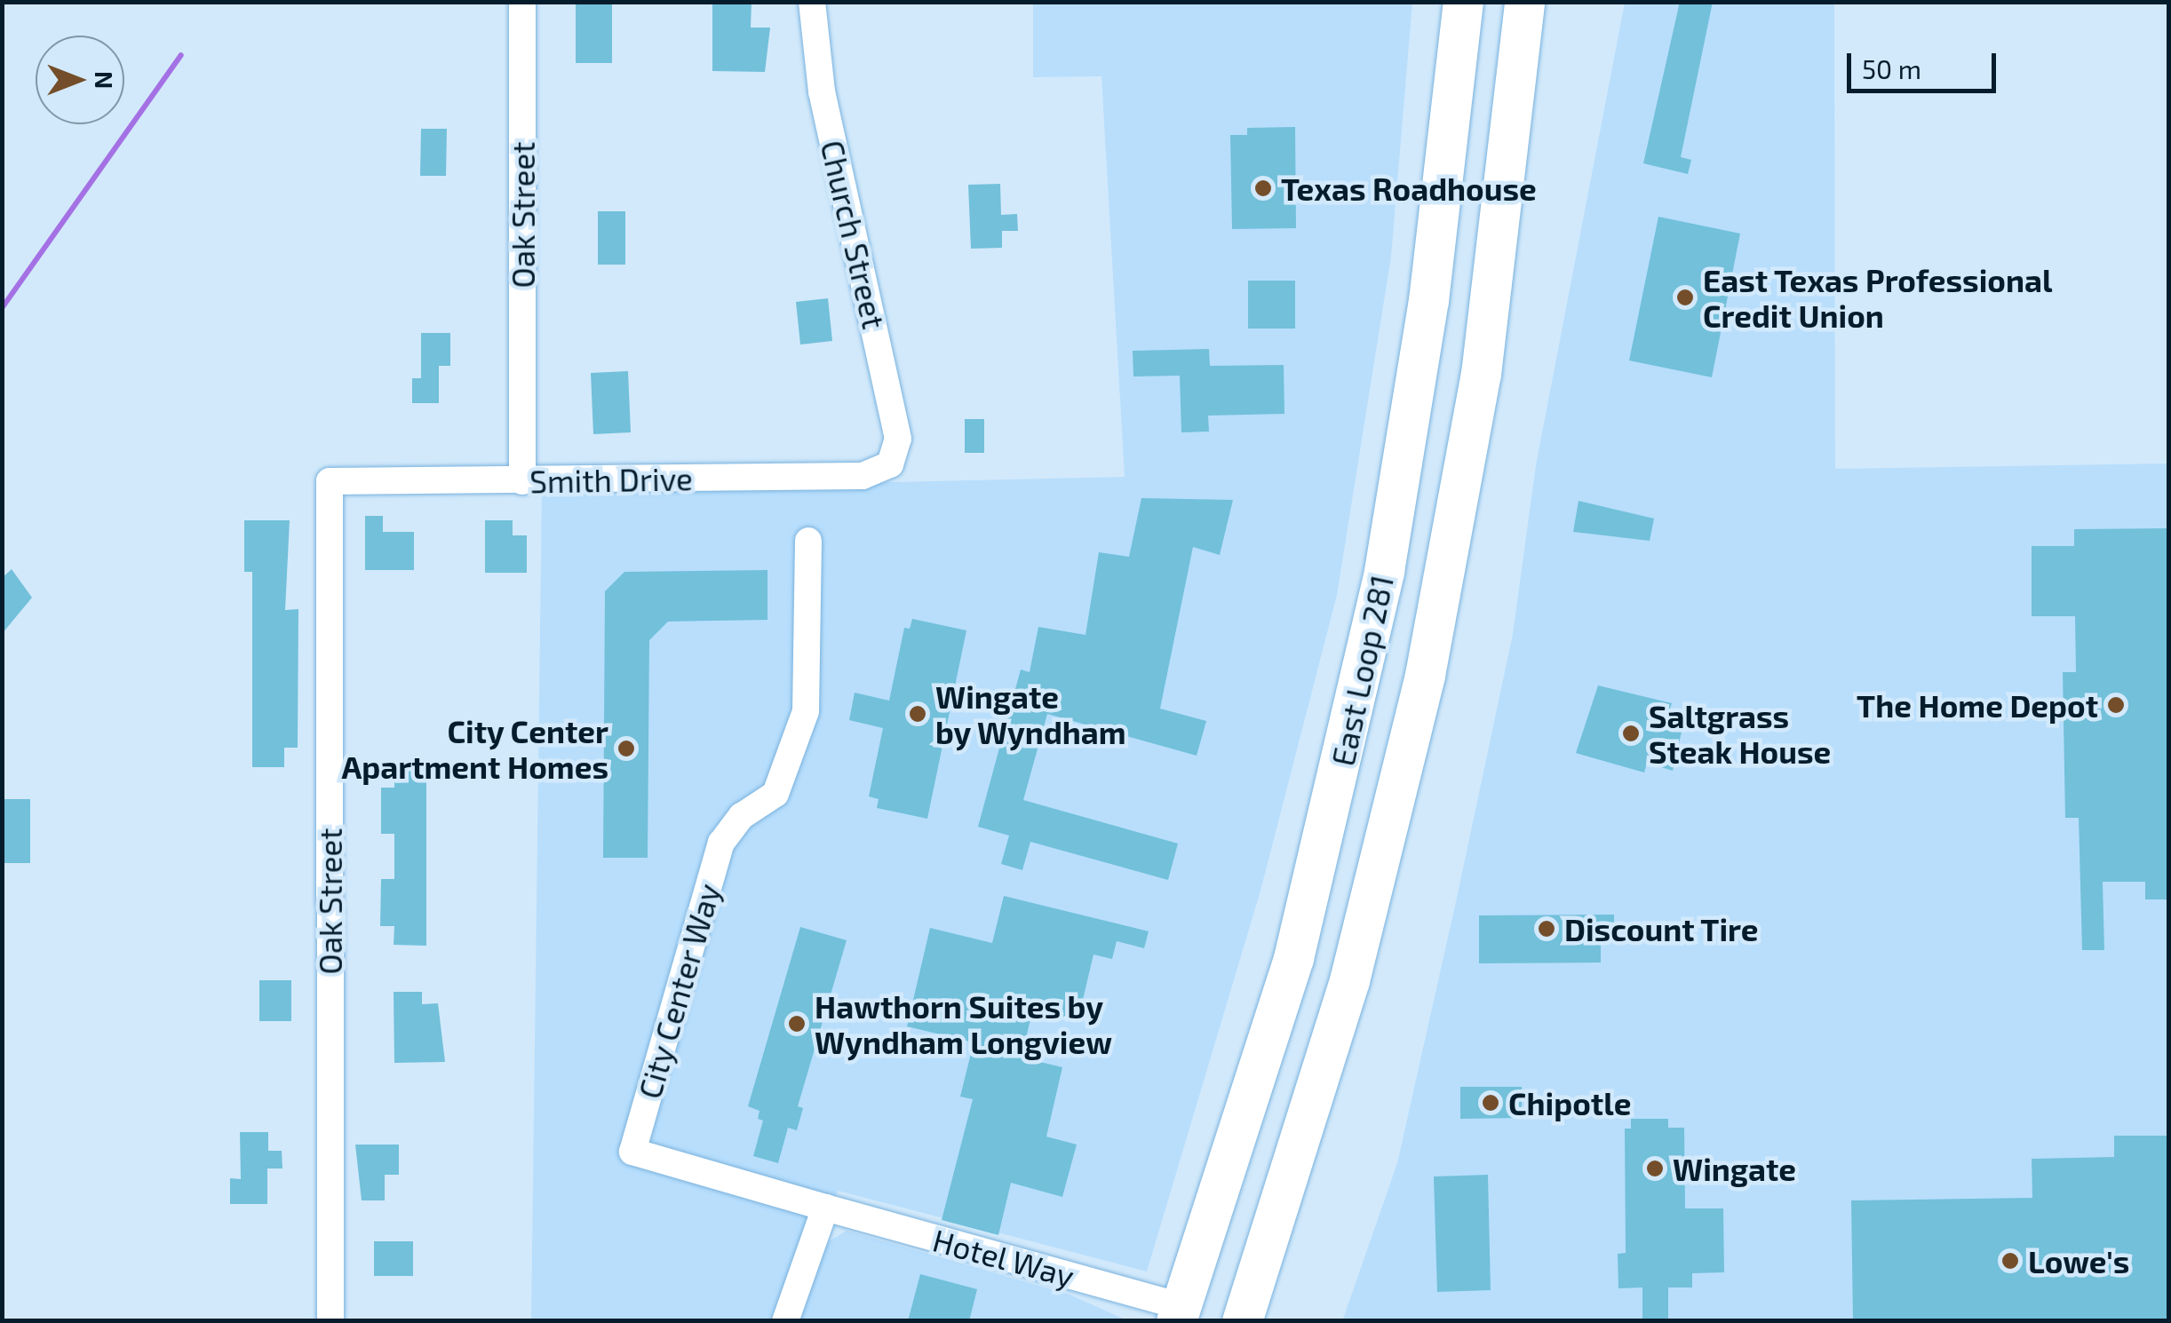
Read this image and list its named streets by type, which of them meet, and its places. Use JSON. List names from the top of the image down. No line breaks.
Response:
{"streets":{"highway":["East Loop 281"],"street":["Oak Street","Church Street","Smith Drive","City Center Way","Hotel Way"]},"crossings":[["Oak Street","Smith Drive"],["Church Street","Smith Drive"],["East Loop 281","Hotel Way"],["City Center Way","Hotel Way"]],"places":["Texas Roadhouse","East Texas Professional Credit Union","The Home Depot","Wingate by Wyndham","Saltgrass Steak House","City Center Apartment Homes","Discount Tire","Hawthorn Suites by Wyndham Longview","Chipotle","Wingate","Lowe's"],"scale_bar":"50 m","north":"right"}
